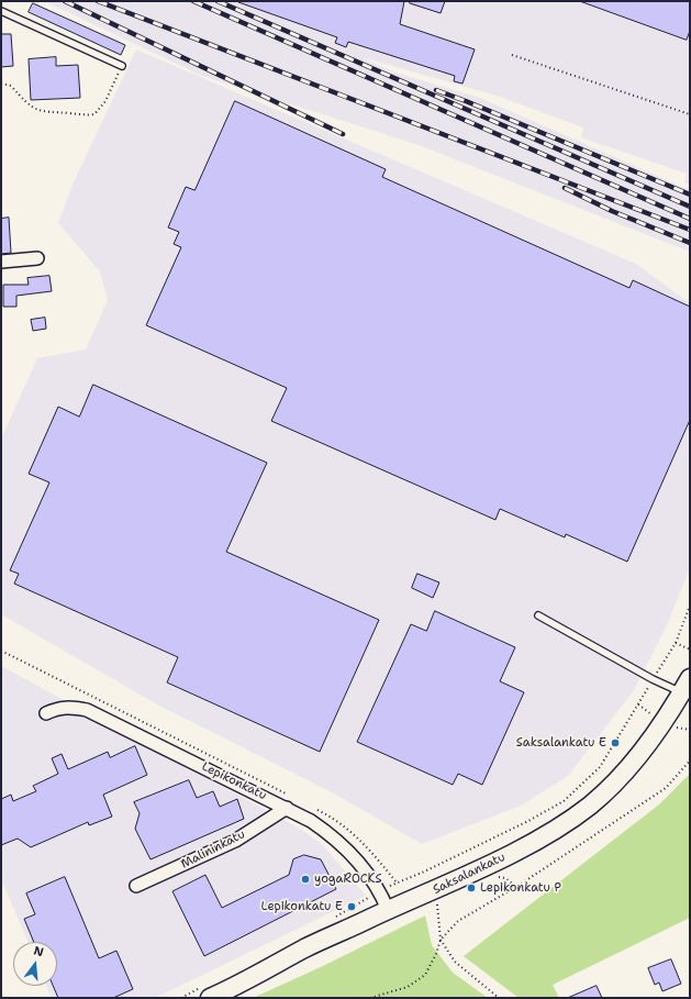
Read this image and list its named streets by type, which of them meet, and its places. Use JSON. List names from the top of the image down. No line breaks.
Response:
{"streets":{"main road":["Saksalankatu"],"street":["Lepikonkatu","Malininkatu"]},"crossings":[["Lepikonkatu","Malininkatu"],["Lepikonkatu","Saksalankatu"]],"places":["Saksalankatu E","yogaROCKS","Lepikonkatu P","Lepikonkatu E"],"north":"top"}
